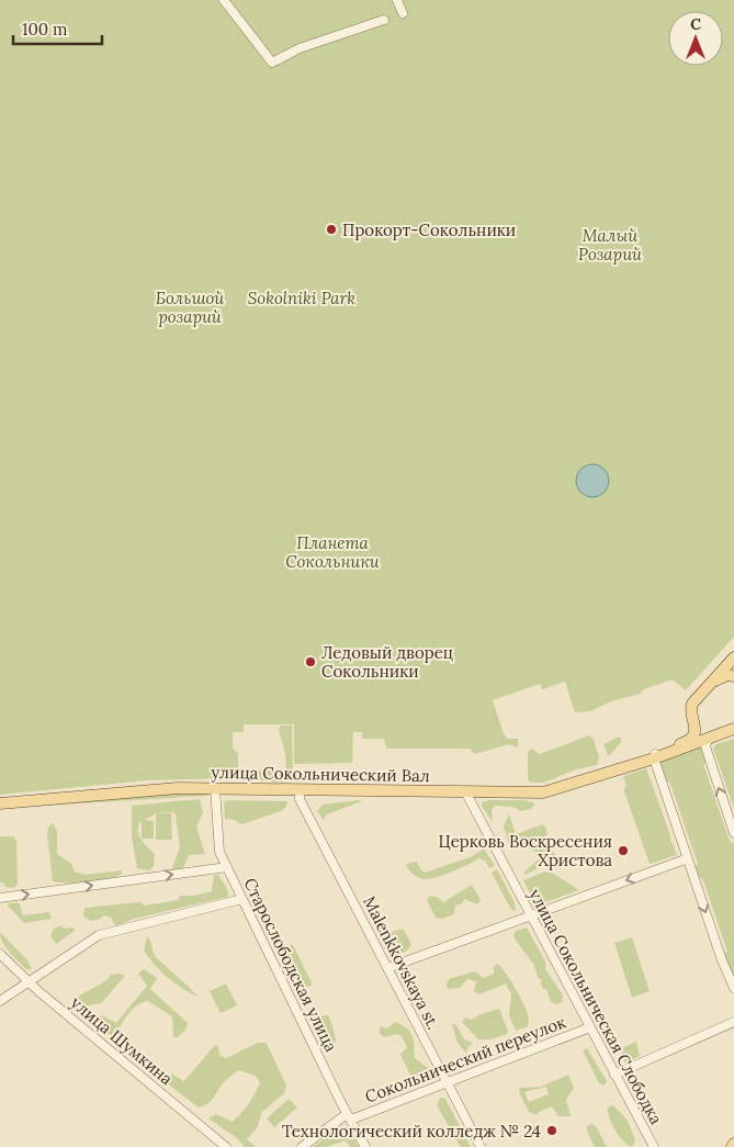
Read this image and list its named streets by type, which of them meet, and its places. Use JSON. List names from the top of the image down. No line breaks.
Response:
{"streets":{"main road":["улица Сокольнический Вал"],"street":["Malenkkovskaya st.","Старослободская улица","улица Сокольническая Слободка","улица Шумкина","Сокольнический переулок"]},"crossings":[["улица Сокольнический Вал","Malenkkovskaya st."],["улица Сокольнический Вал","Старослободская улица"],["улица Сокольнический Вал","улица Сокольническая Слободка"],["Malenkkovskaya st.","Сокольнический переулок"],["Старослободская улица","Сокольнический переулок"],["улица Сокольническая Слободка","Сокольнический переулок"]],"parks":["Малый Розарий","Большой розарий","Sokolniki Park","Планета Сокольники"],"places":["Прокорт-Сокольники","Ледовый дворец Сокольники","Церковь Воскресения Христова","Технологический колледж № 24"],"scale_bar":"100 m","north":"top"}
